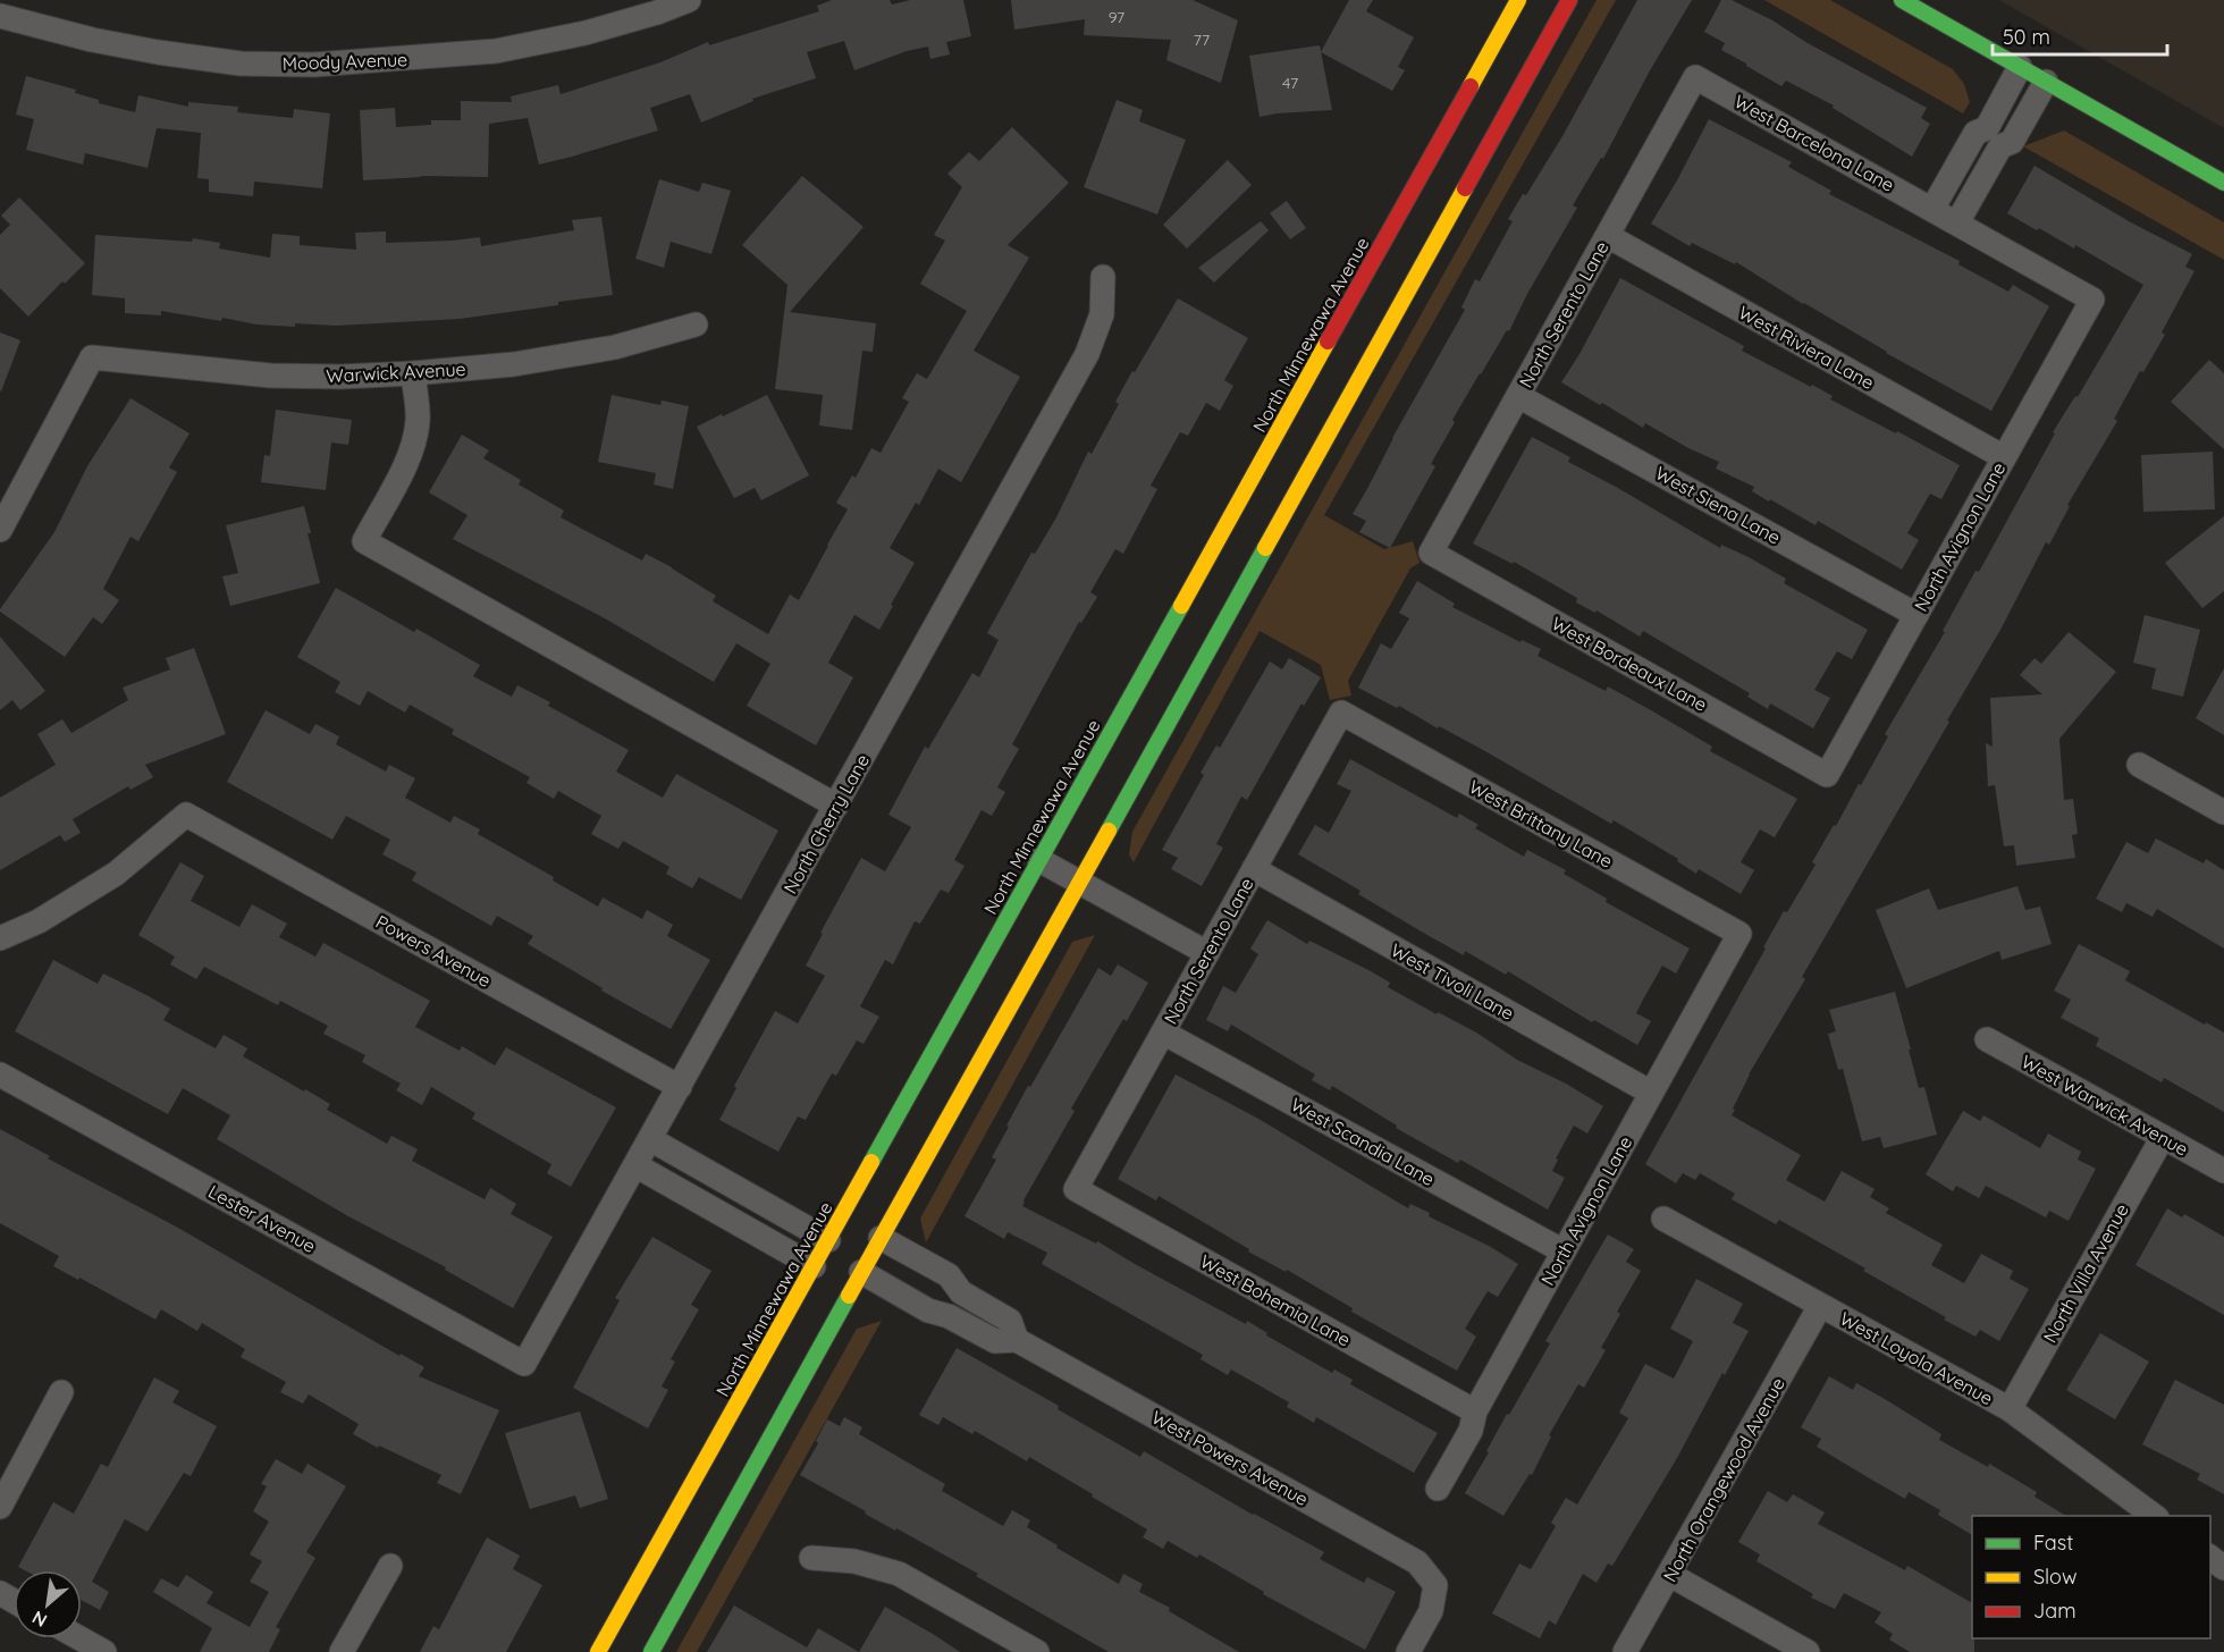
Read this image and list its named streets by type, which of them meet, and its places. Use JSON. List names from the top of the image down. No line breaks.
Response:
{"streets":{"main road":["North Minnewawa Avenue"],"street":["Moody Avenue","West Barcelona Lane","North Serento Lane","West Riviera Lane","Warwick Avenue","West Siena Lane","North Avignon Lane","West Bordeaux Lane","North Cherry Lane","West Brittany Lane","Powers Avenue","West Tivoli Lane","West Warwick Avenue","West Scandia Lane","Lester Avenue","North Villa Avenue","West Bohemia Lane","West Loyola Avenue","West Powers Avenue","North Orangewood Avenue"]},"crossings":[["West Barcelona Lane","North Serento Lane"],["West Barcelona Lane","North Avignon Lane"],["North Serento Lane","West Riviera Lane"],["North Serento Lane","West Siena Lane"],["North Serento Lane","West Bordeaux Lane"],["North Serento Lane","West Brittany Lane"],["North Serento Lane","West Tivoli Lane"],["North Serento Lane","West Scandia Lane"],["North Serento Lane","West Bohemia Lane"],["West Riviera Lane","North Avignon Lane"],["West Siena Lane","North Avignon Lane"],["North Avignon Lane","West Bordeaux Lane"],["North Avignon Lane","West Brittany Lane"],["North Avignon Lane","West Tivoli Lane"],["North Avignon Lane","West Scandia Lane"],["North Avignon Lane","West Bohemia Lane"],["North Cherry Lane","Powers Avenue"],["North Cherry Lane","Lester Avenue"],["West Warwick Avenue","North Villa Avenue"],["North Villa Avenue","West Loyola Avenue"],["West Loyola Avenue","North Orangewood Avenue"]],"house_numbers":["97","77","47"],"legend":["Fast","Slow","Jam"],"scale_bar":"50 m","north":"bottom left"}
